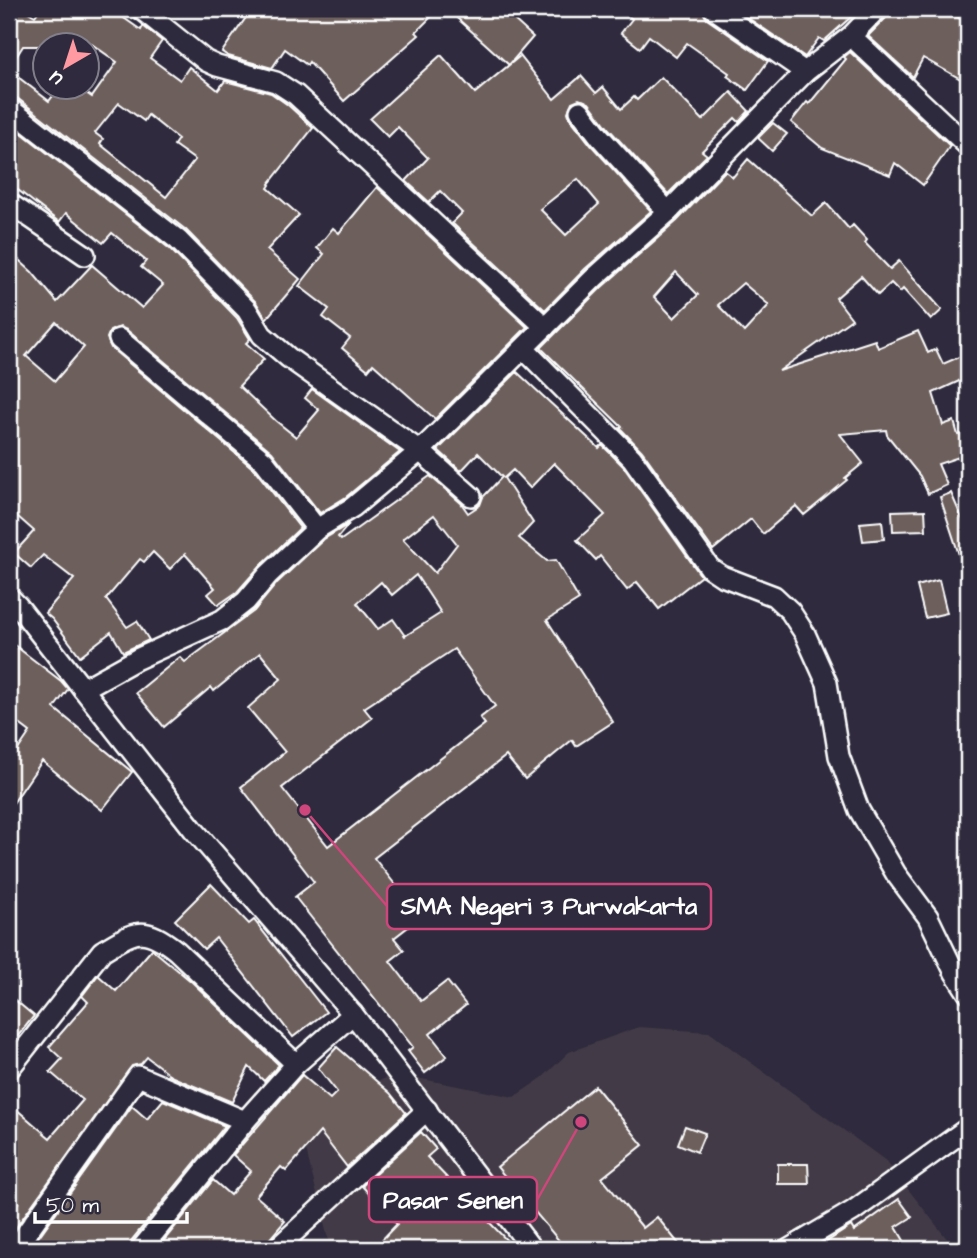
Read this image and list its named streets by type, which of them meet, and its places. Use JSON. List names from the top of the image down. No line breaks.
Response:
{"places":["SMA Negeri 3 Purwakarta","Pasar Senen"],"scale_bar":"50 m","north":"bottom left"}
